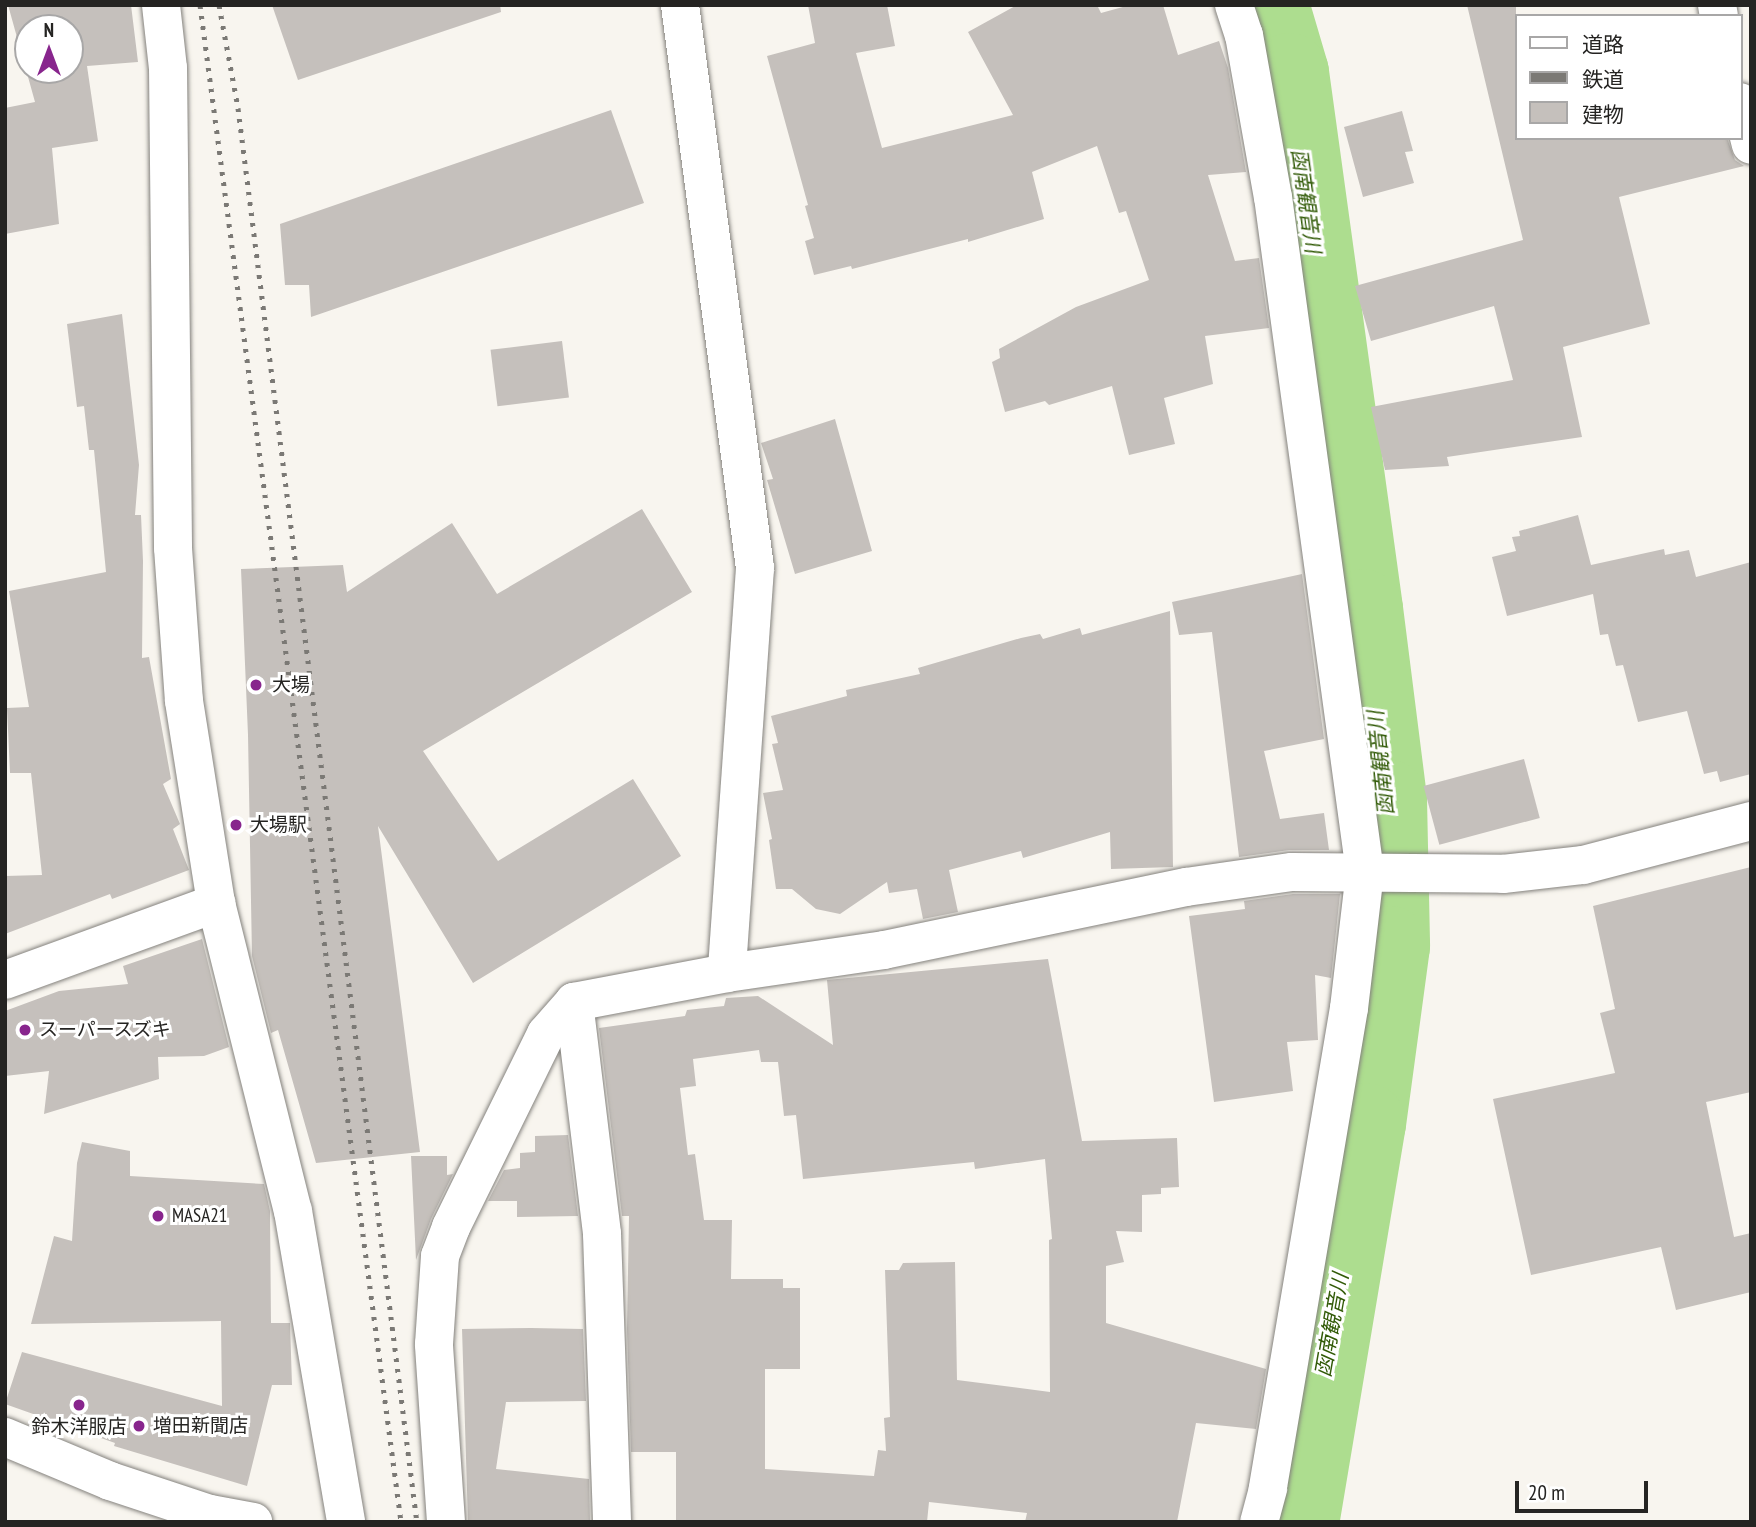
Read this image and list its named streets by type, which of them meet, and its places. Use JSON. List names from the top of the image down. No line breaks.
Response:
{"water":["函南観音川"],"places":["大場","大場駅","スーパースズキ","MASA21","鈴木洋服店","増田新聞店"],"legend":["道路","鉄道","建物"],"scale_bar":"20 m","north":"top"}
